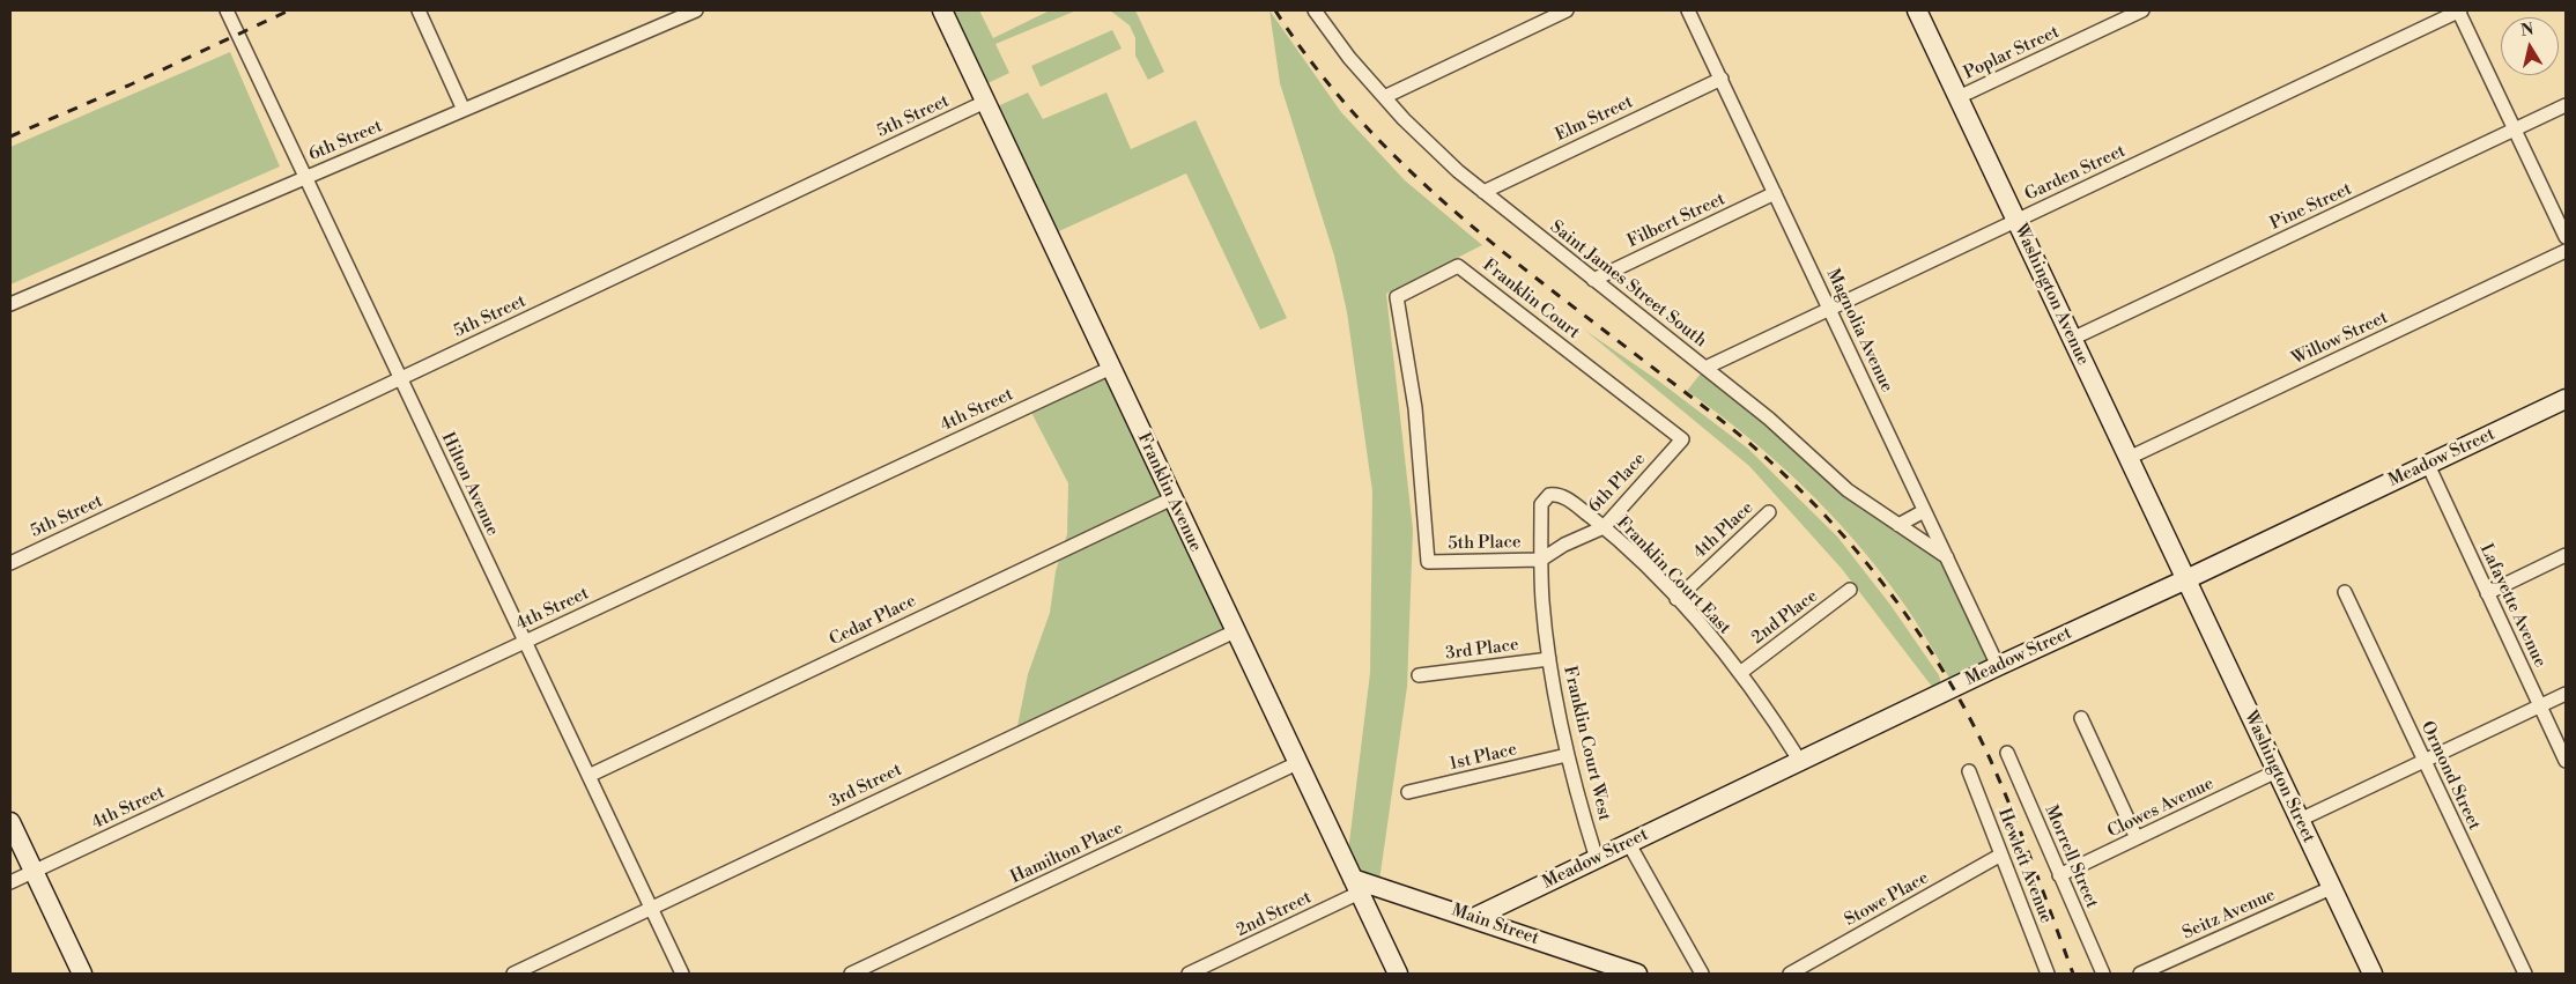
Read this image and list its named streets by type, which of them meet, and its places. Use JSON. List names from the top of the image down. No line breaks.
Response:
{"streets":{"main road":["Washington Avenue","Meadow Street","Franklin Avenue","Washington Street","Main Street"],"street":["Poplar Street","5th Street","Elm Street","6th Street","Garden Street","Pine Street","Filbert Street","Saint James Street South","Franklin Court","Magnolia Avenue","Willow Street","4th Street","6th Place","Hilton Avenue","4th Place","5th Place","Franklin Court East","Lafayette Avenue","2nd Place","Cedar Place","3rd Place","Franklin Court West","1st Place","Ormond Street","3rd Street","Clowes Avenue","Hamilton Place","Morrell Street","Hewlett Avenue","Stowe Place","2nd Street","Seitz Avenue"]},"crossings":[["Poplar Street","Washington Avenue"],["5th Street","Hilton Avenue"],["5th Street","Franklin Avenue"],["Elm Street","Saint James Street South"],["Elm Street","Magnolia Avenue"],["6th Street","Hilton Avenue"],["Garden Street","Saint James Street South"],["Garden Street","Washington Avenue"],["Garden Street","Magnolia Avenue"],["Pine Street","Washington Avenue"],["Filbert Street","Saint James Street South"],["Filbert Street","Magnolia Avenue"],["Saint James Street South","Magnolia Avenue"],["Washington Avenue","Willow Street"],["Washington Avenue","Meadow Street"],["Washington Avenue","Washington Street"],["Franklin Court","6th Place"],["Franklin Court","5th Place"],["Magnolia Avenue","Meadow Street"],["4th Street","Hilton Avenue"],["4th Street","Franklin Avenue"],["Meadow Street","Franklin Court East"],["Meadow Street","Lafayette Avenue"],["Meadow Street","Franklin Court West"],["Meadow Street","Washington Street"],["Meadow Street","Main Street"],["6th Place","5th Place"],["6th Place","Franklin Court East"],["6th Place","Franklin Court West"],["Hilton Avenue","Cedar Place"],["Hilton Avenue","3rd Street"],["Franklin Avenue","Cedar Place"],["Franklin Avenue","3rd Street"],["Franklin Avenue","Hamilton Place"],["Franklin Avenue","2nd Street"],["Franklin Avenue","Main Street"],["4th Place","Franklin Court East"],["5th Place","Franklin Court West"],["Franklin Court East","2nd Place"],["Franklin Court East","Franklin Court West"],["3rd Place","Franklin Court West"],["Franklin Court West","1st Place"],["Washington Street","Clowes Avenue"],["Washington Street","Seitz Avenue"],["Clowes Avenue","Morrell Street"],["Hewlett Avenue","Stowe Place"],["2nd Street","Main Street"]],"north":"top"}
